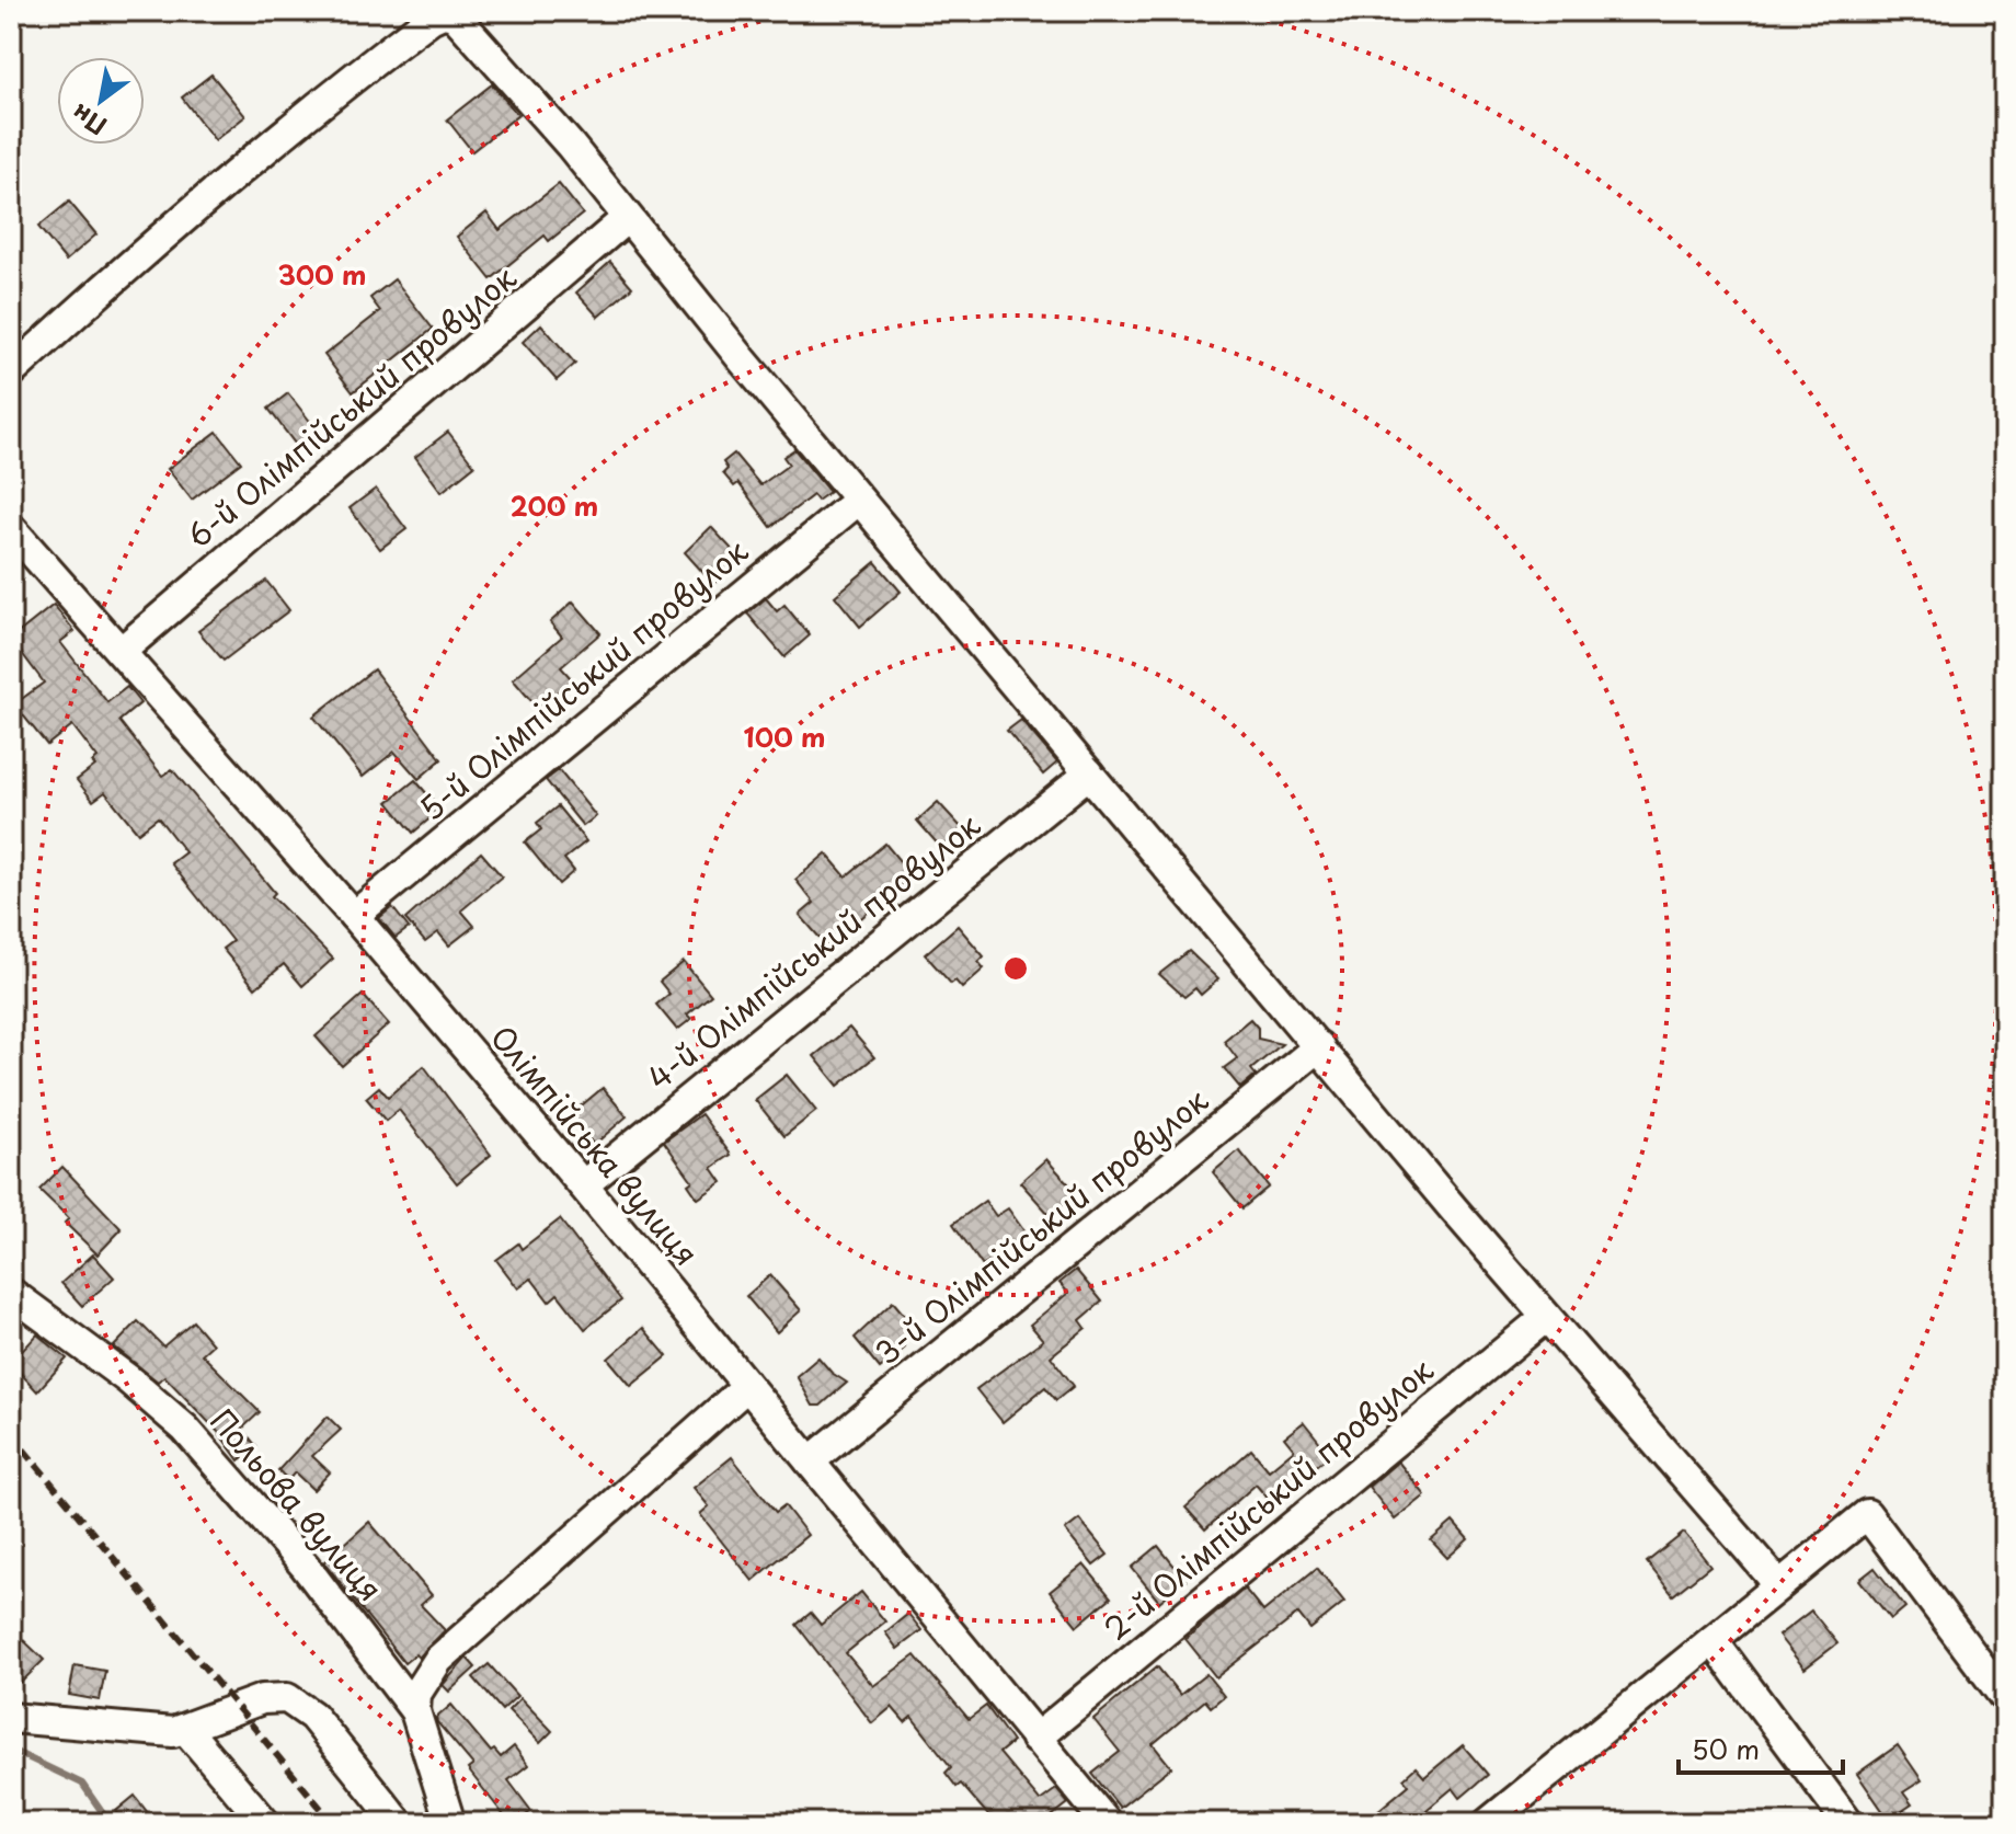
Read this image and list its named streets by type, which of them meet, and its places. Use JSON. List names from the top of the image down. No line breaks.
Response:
{"streets":{"street":["6-й Олімпійський провулок","5-й Олімпійський провулок","4-й Олімпійський провулок","Олімпійська вулиця","3-й Олімпійський провулок","2-й Олімпійський провулок","Польова вулиця"]},"crossings":[["6-й Олімпійський провулок","Олімпійська вулиця"],["5-й Олімпійський провулок","Олімпійська вулиця"],["4-й Олімпійський провулок","Олімпійська вулиця"],["Олімпійська вулиця","3-й Олімпійський провулок"],["Олімпійська вулиця","2-й Олімпійський провулок"]],"scale_bar":"50 m","north":"bottom left","rings":["300 m","200 m","100 m"]}
